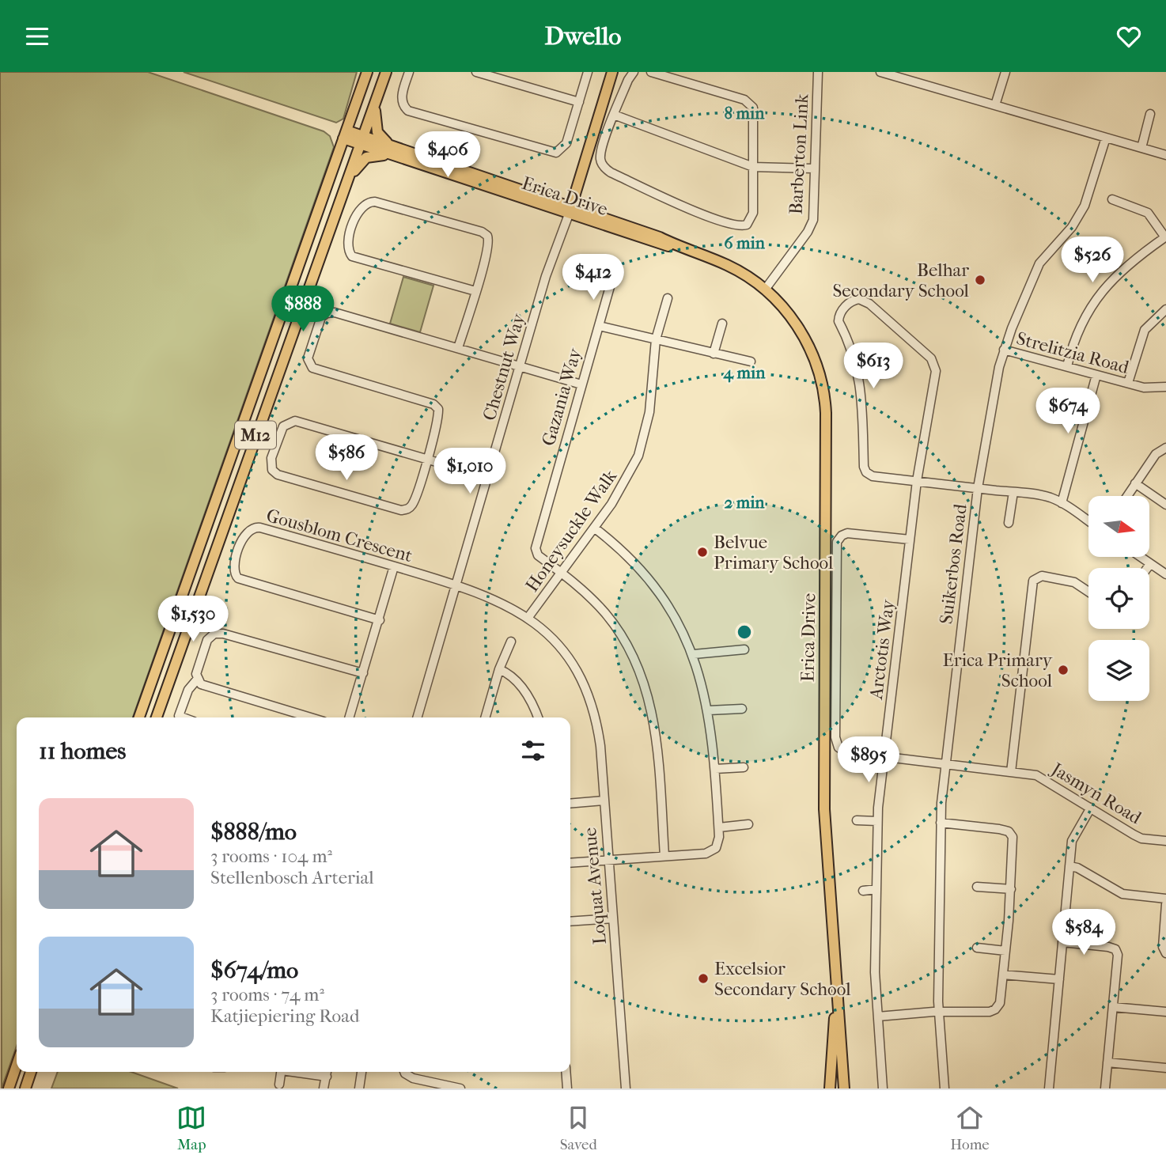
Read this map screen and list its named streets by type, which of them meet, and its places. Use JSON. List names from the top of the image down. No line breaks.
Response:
{"streets":{"main road":["Erica Drive","M12"],"street":["Barberton Link","Strelitzia Road","Chestnut Way","Gazania Way","Honeysuckle Walk","Gousblom Crescent","Suikerbos Road","Arctotis Way","Jasmyn Road","Loquat Avenue"]},"crossings":[["Barberton Link","Erica Drive"],["Erica Drive","Chestnut Way"],["Erica Drive","M12"],["Strelitzia Road","Suikerbos Road"],["Chestnut Way","Gousblom Crescent"],["Chestnut Way","Loquat Avenue"],["Gazania Way","Honeysuckle Walk"],["Honeysuckle Walk","Loquat Avenue"],["Gousblom Crescent","Loquat Avenue"],["Suikerbos Road","Jasmyn Road"],["Arctotis Way","Jasmyn Road"]],"places":["Belhar Secondary School","Belvue Primary School","Erica Primary School","Excelsior Secondary School"],"north":"right","page":{"header":"Dwello","price":["$406","$526","$412","$888","$613","$674","$586","$1,010","$1,530","$895","$584"],"heading":"11 homes","list":[{"name":"$888/mo","note":"3 rooms · 104 m² · Stellenbosch Arterial"},{"name":"$674/mo","note":"3 rooms · 74 m² · Katjiepiering Road"}],"tabs":["Map","Saved","Home"]},"rings":["8 min","6 min","4 min","2 min"]}
